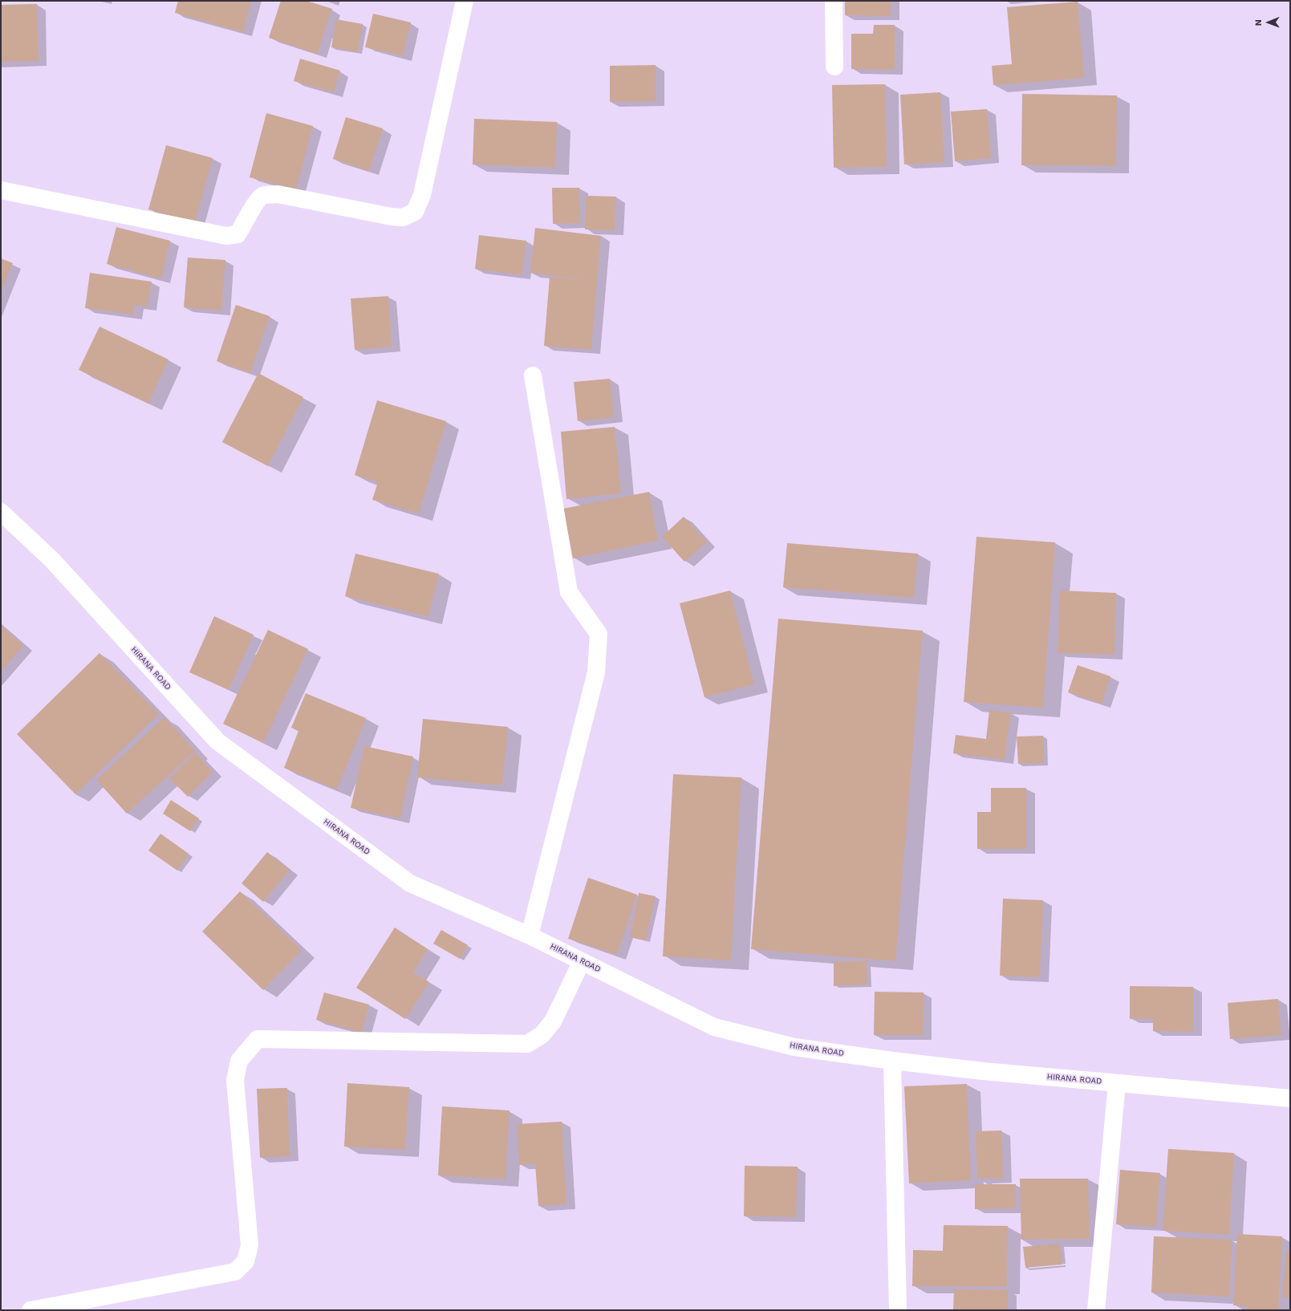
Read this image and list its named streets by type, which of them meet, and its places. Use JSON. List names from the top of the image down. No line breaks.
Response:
{"streets":{"street":["HIRANA ROAD"]},"north":"left"}
